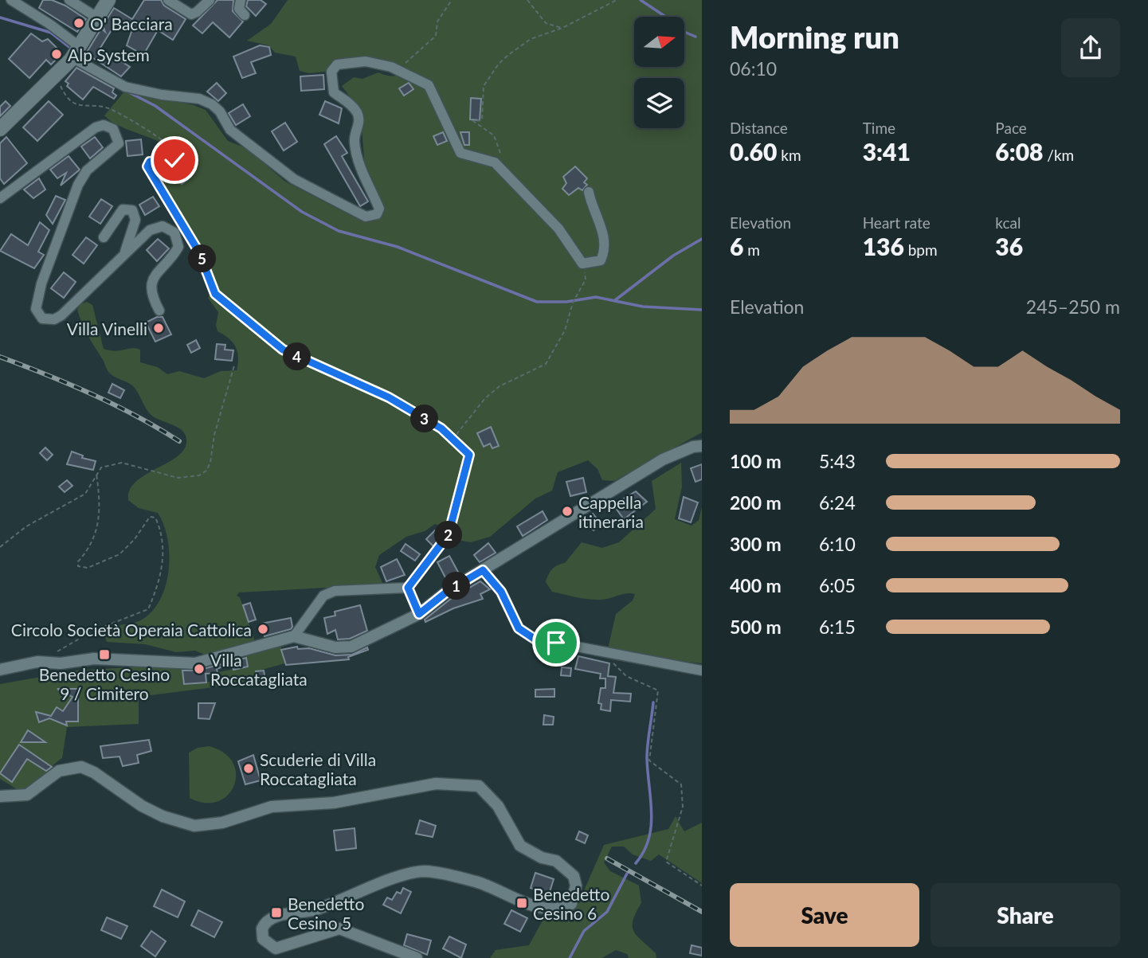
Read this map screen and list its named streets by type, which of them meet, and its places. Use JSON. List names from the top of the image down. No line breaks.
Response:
{"places":{"other":["O' Bacciara","Alp System","Villa Vinelli","Cappella itineraria","Circolo Società Operaia Cattolica","Villa Roccatagliata","Scuderie di Villa Roccatagliata"],"transit":["Benedetto Cesino 9 / Cimitero","Benedetto Cesino 6","Benedetto Cesino 5"]},"north":"right","page":{"heading":["Morning run","06:10"],"stats":[["Distance","0.60 km"],["Time","3:41"],["Pace","6:08 /km"],["Elevation","6 m"],["Heart rate","136 bpm"],["kcal","36"]],"pins":["5","4","3","2","1"],"chart":["Elevation","245–250 m"],"list":[{"name":"100 m","note":"5:43"},{"name":"200 m","note":"6:24"},{"name":"300 m","note":"6:10"},{"name":"400 m","note":"6:05"},{"name":"500 m","note":"6:15"}],"buttons":["Save","Share"]}}
